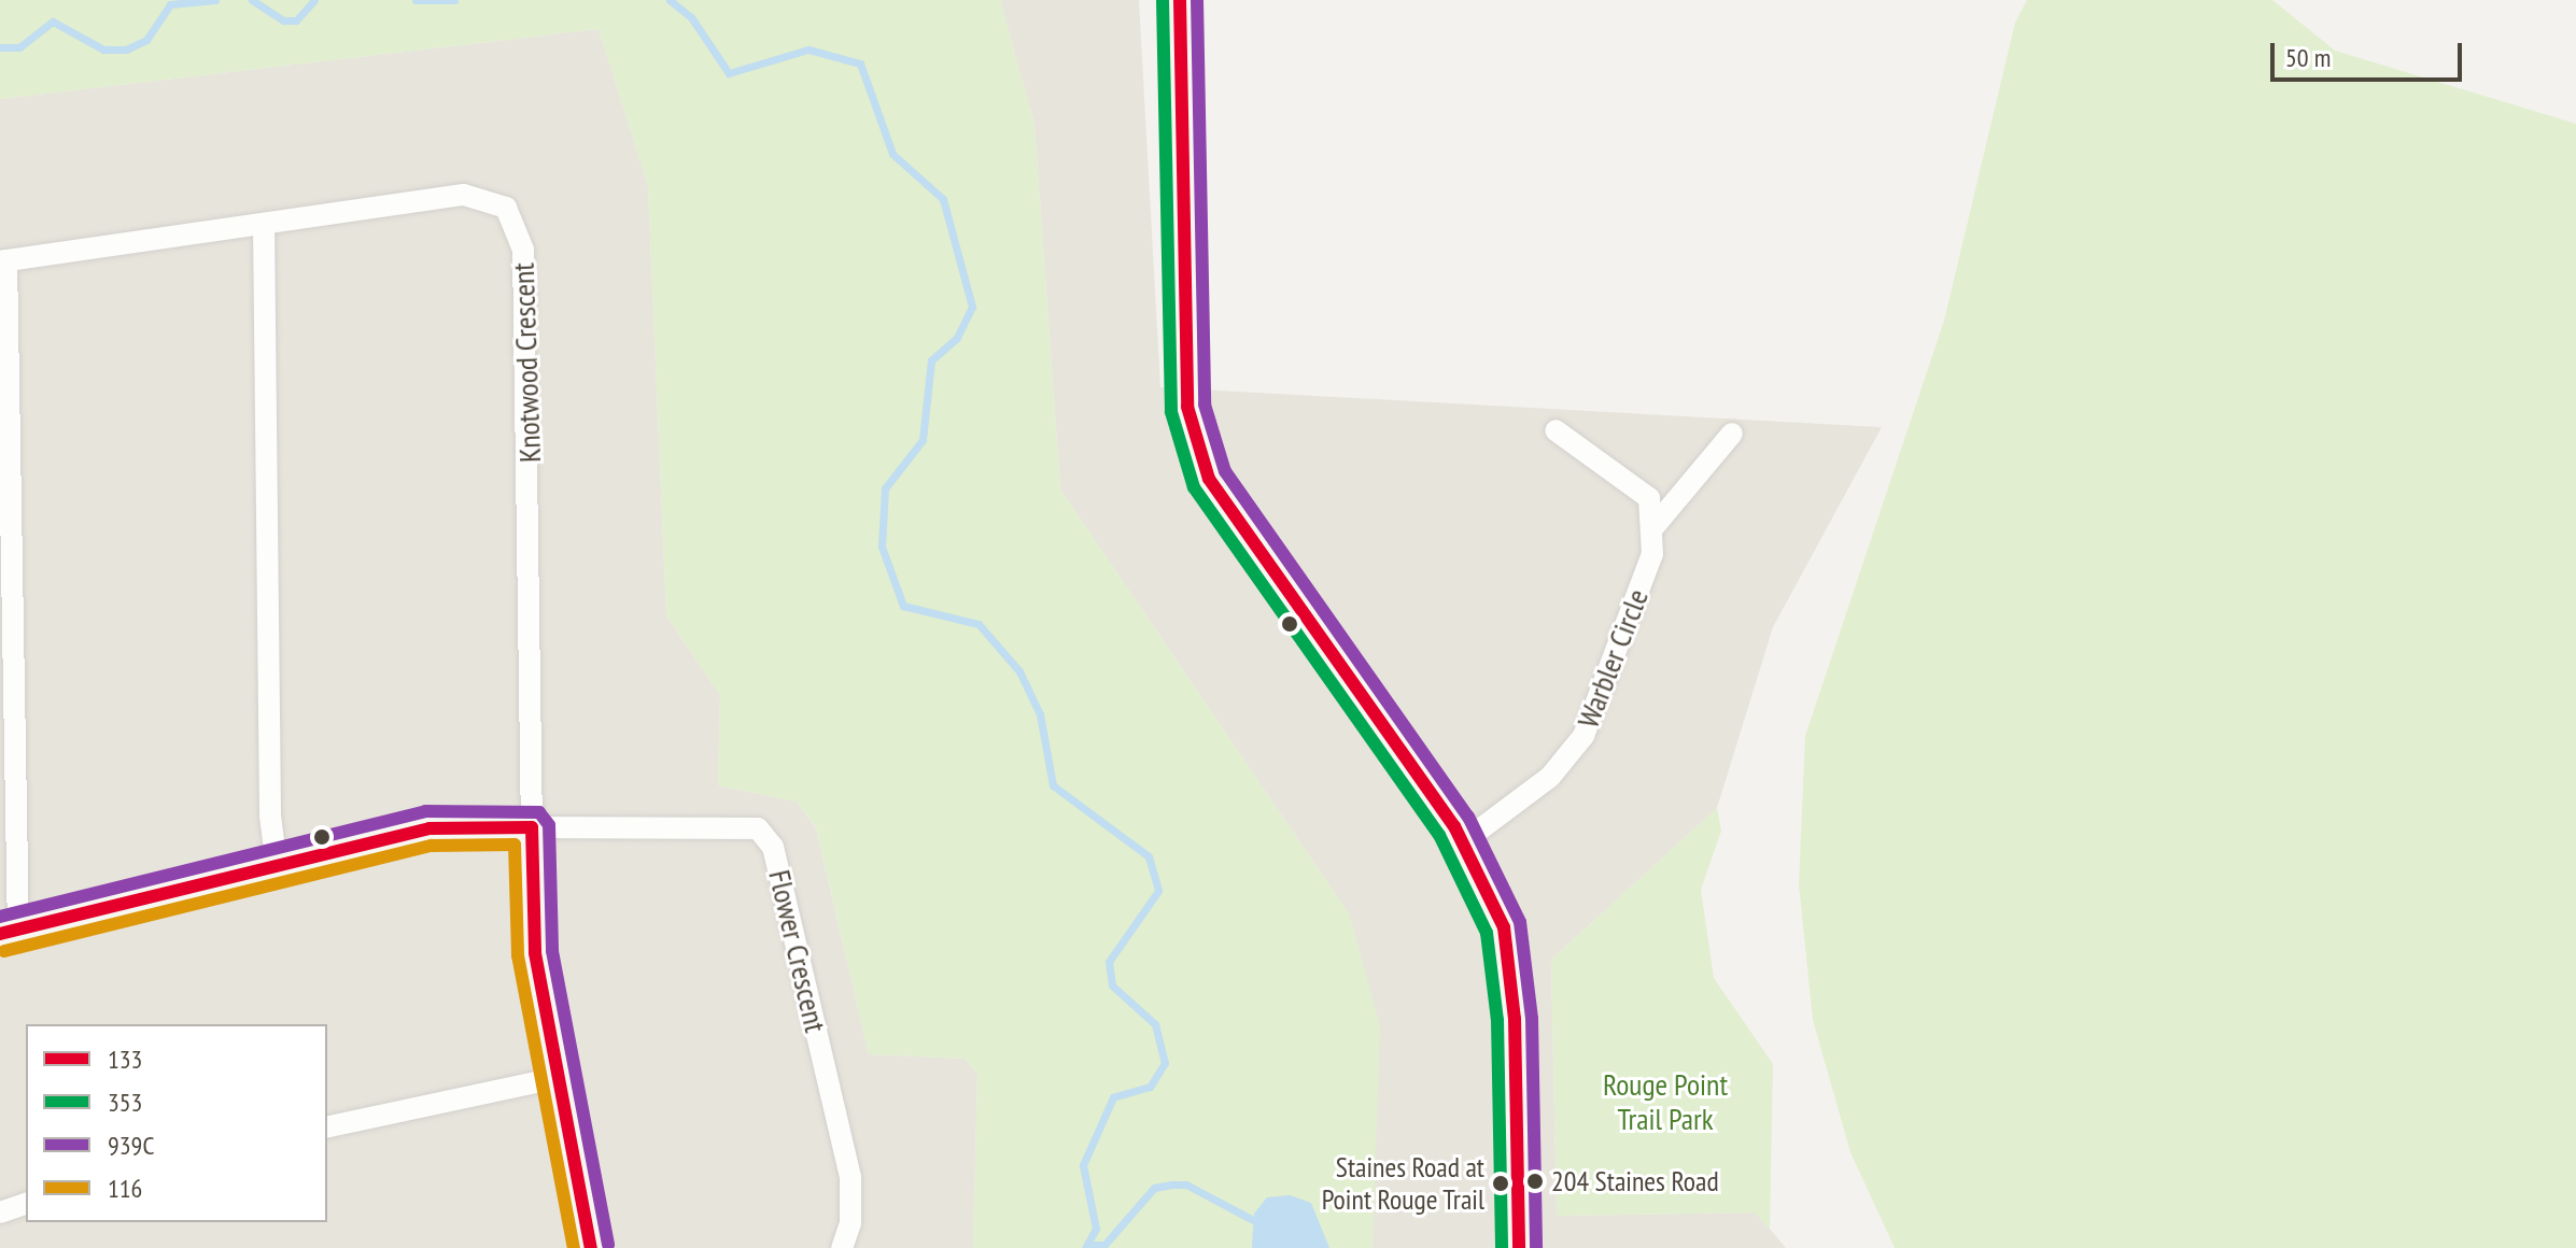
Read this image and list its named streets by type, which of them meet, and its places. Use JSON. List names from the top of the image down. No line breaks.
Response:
{"streets":{"street":["Knotwood Crescent","Warbler Circle","Flower Crescent"]},"crossings":[["Knotwood Crescent","Flower Crescent"]],"parks":["Rouge Point Trail Park"],"places":["204 Staines Road","Staines Road at Point Rouge Trail"],"lines":["transit line 133","transit line 353","transit line 939C","transit line 116"],"legend":["133","353","939C","116"],"scale_bar":"50 m"}
